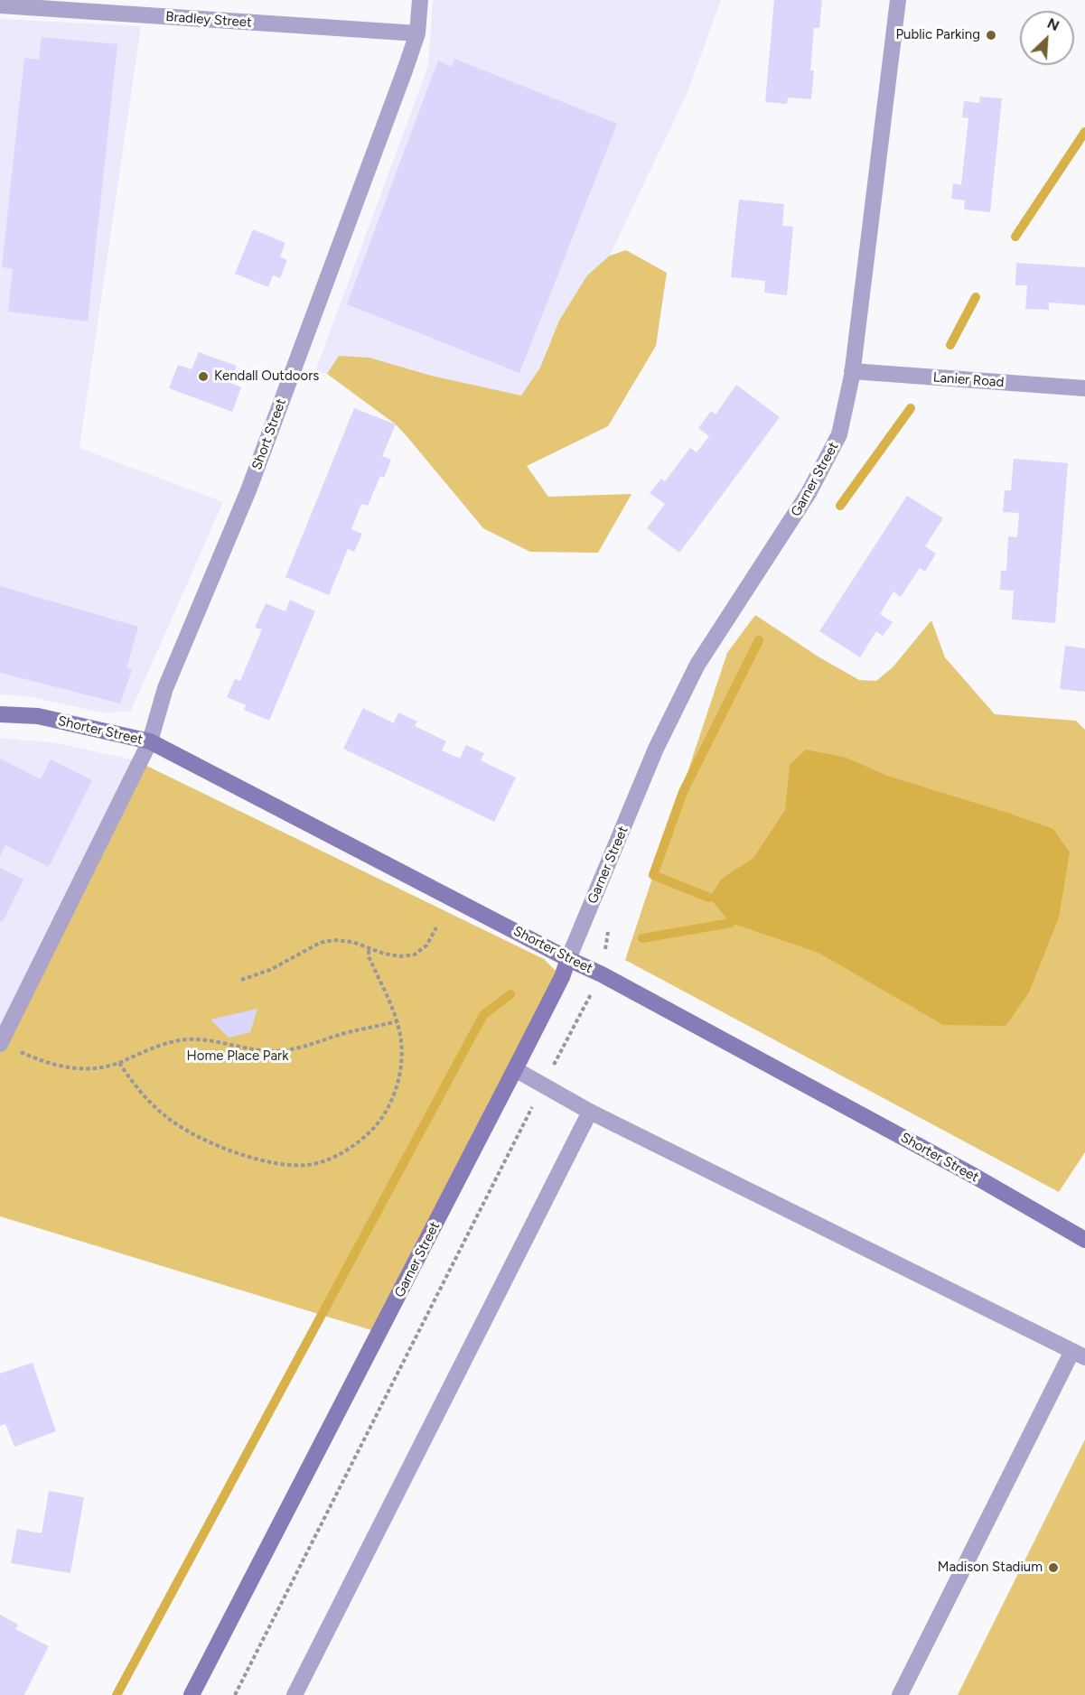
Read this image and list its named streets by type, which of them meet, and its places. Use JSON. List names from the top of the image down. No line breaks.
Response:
{"streets":{"street":["Bradley Street","Lanier Road","Short Street","Garner Street","Shorter Street"]},"crossings":[["Bradley Street","Short Street"],["Lanier Road","Garner Street"],["Short Street","Shorter Street"],["Garner Street","Shorter Street"]],"parks":["Home Place Park"],"places":["Public Parking","Kendall Outdoors","Madison Stadium"],"north":"top right"}
